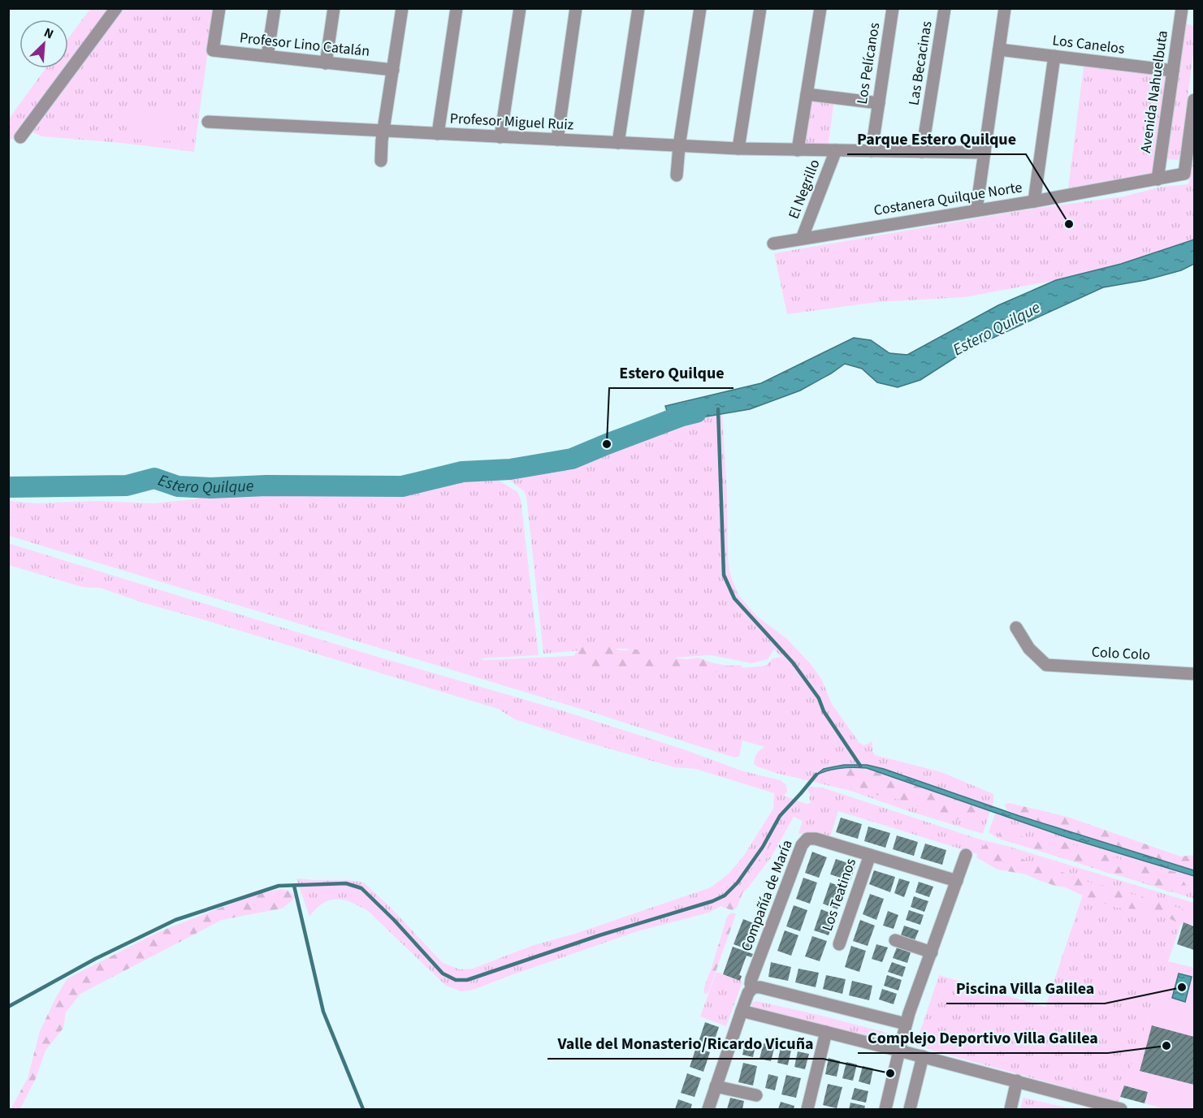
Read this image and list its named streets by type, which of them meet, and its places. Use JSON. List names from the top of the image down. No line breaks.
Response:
{"streets":{"street":["Profesor Lino Catalán","Los Canelos","Los Pelícanos","Las Becacinas","Avenida Nahuelbuta","Profesor Miguel Ruiz","El Negrillo","Costanera Quilque Norte","Colo Colo","Los Teatinos","Compañía de María"]},"crossings":[["Los Canelos","Avenida Nahuelbuta"],["Los Pelícanos","Profesor Miguel Ruiz"],["Las Becacinas","Profesor Miguel Ruiz"],["Avenida Nahuelbuta","Costanera Quilque Norte"],["Profesor Miguel Ruiz","El Negrillo"],["El Negrillo","Costanera Quilque Norte"],["Los Teatinos","Compañía de María"]],"water":["Estero Quilque"],"places":["Parque Estero Quilque","Estero Quilque","Piscina Villa Galilea","Complejo Deportivo Villa Galilea","Valle del Monasterio/Ricardo Vicuña"],"north":"top right"}
